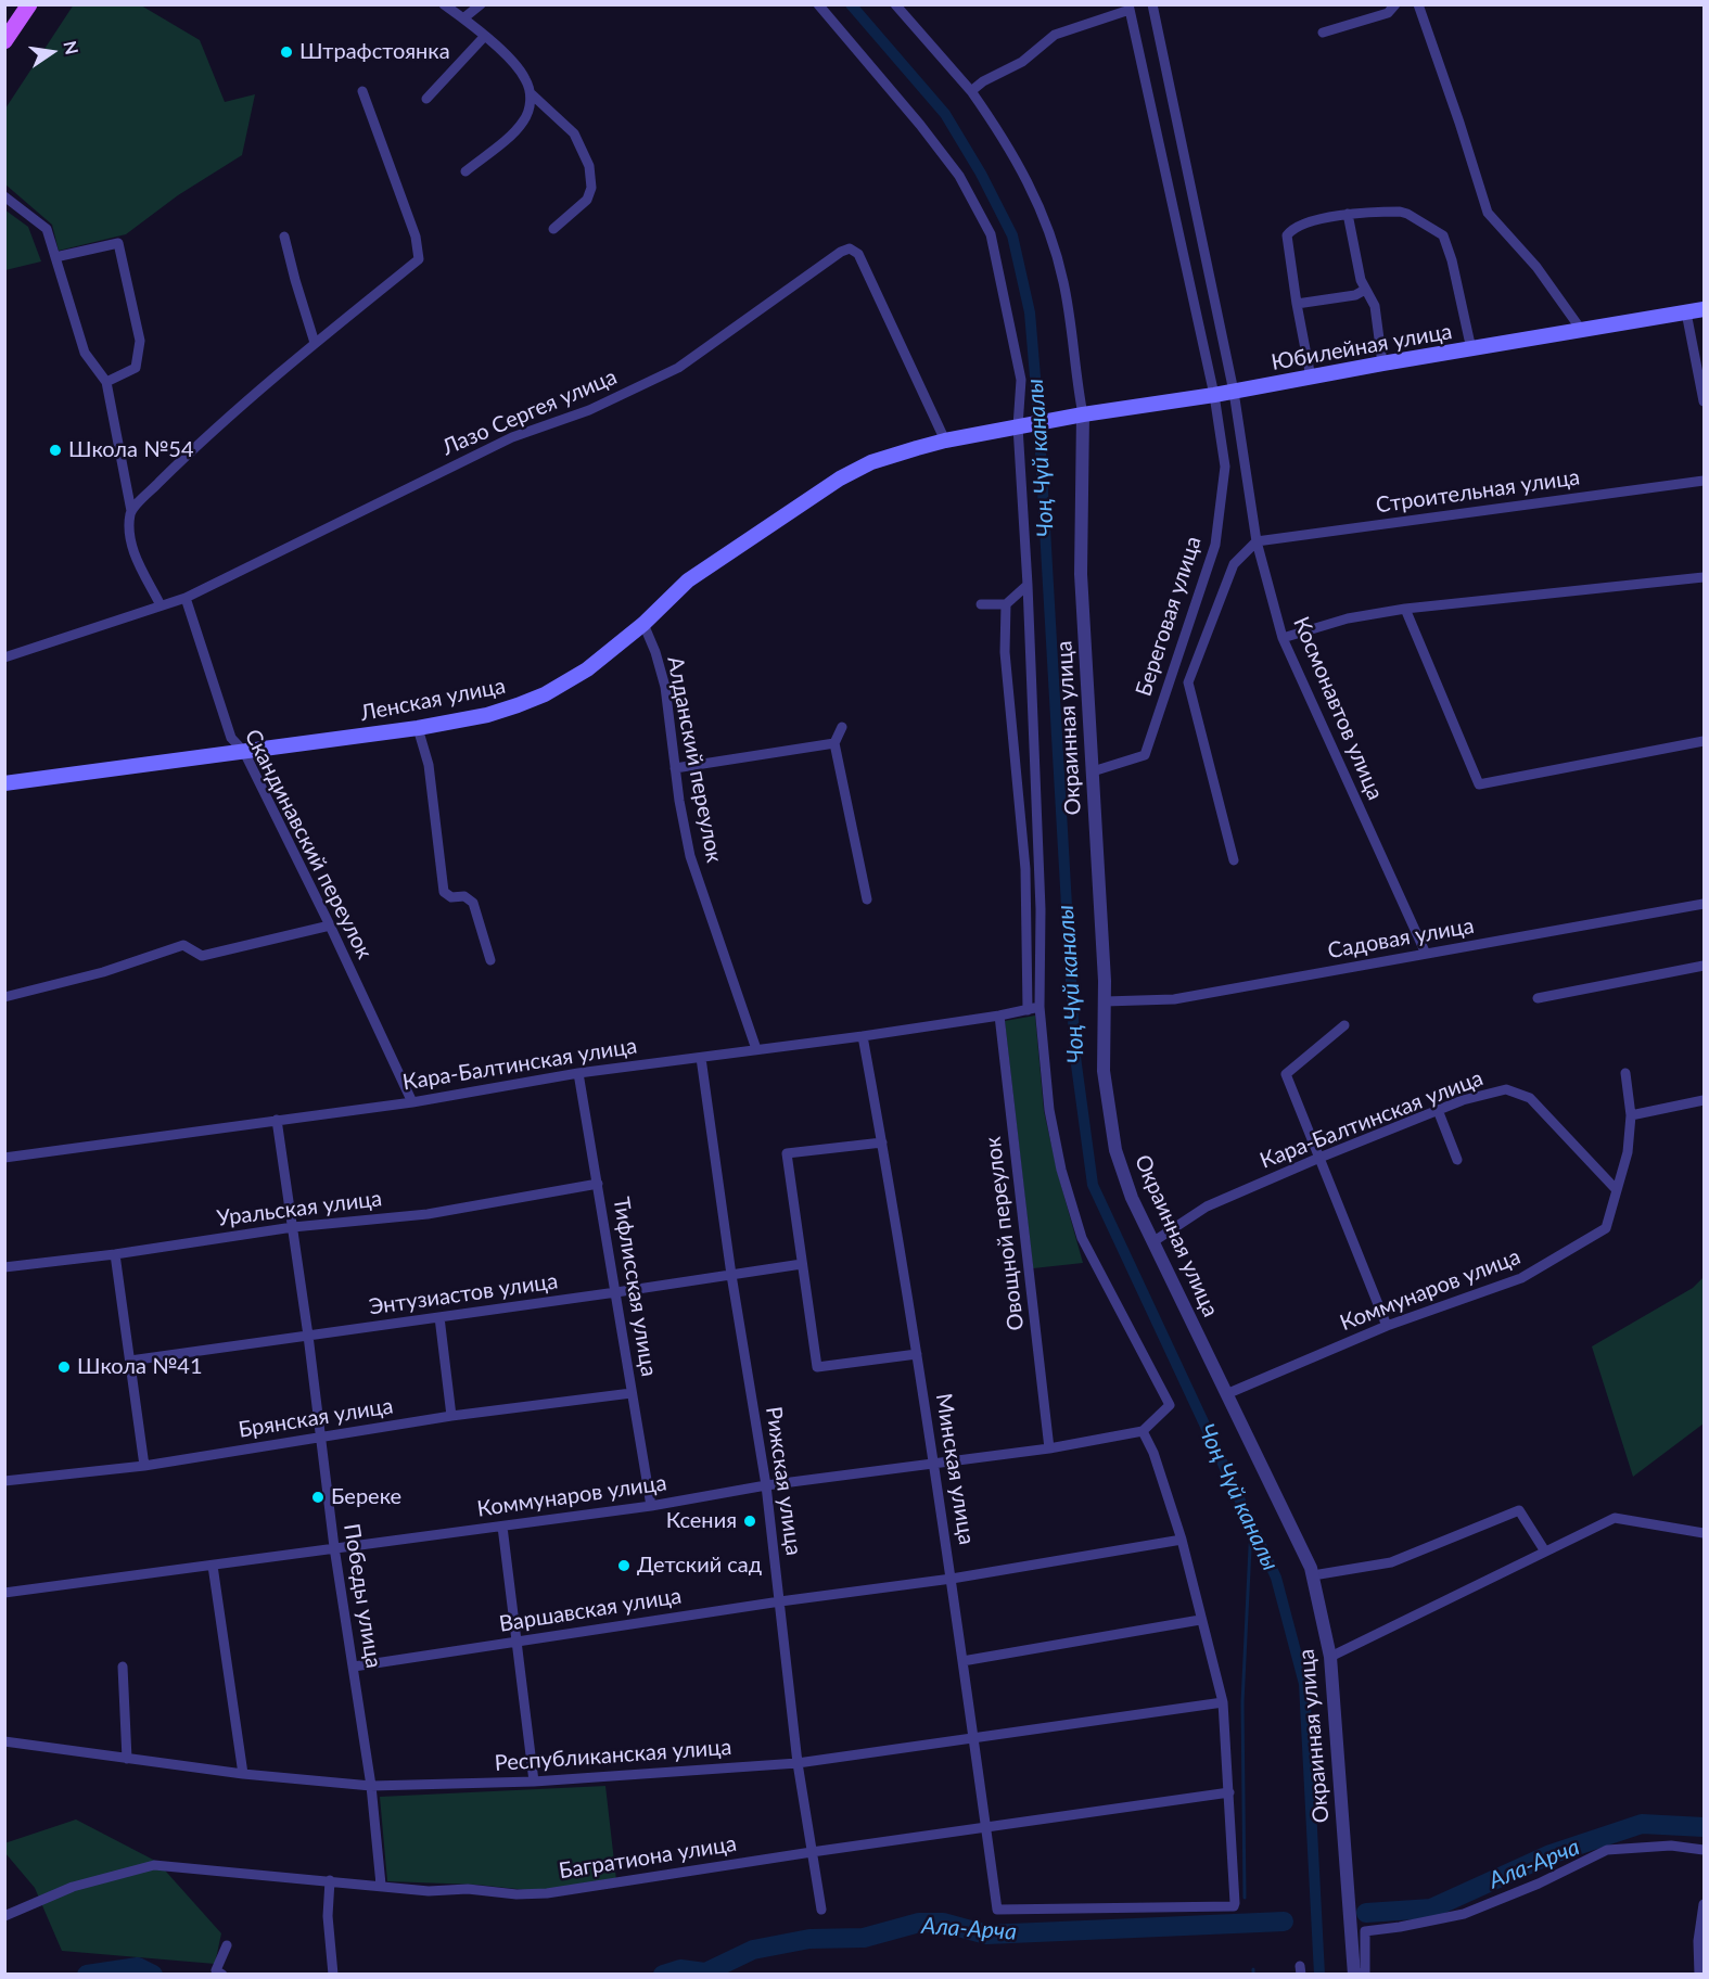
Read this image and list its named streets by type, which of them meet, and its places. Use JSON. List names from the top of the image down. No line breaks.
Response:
{"streets":{"main road":["Юбилейная улица","Ленская улица"],"street":["Лазо Сергея улица","Строительная улица","Береговая улица","Космонавтов улица","Окраинная улица","Алданский переулок","Скандинавский переулок","Садовая улица","Кара-Балтинская улица","Уральская улица","Овощной переулок","Тифлисская улица","Коммунаров улица","Энтузиастов улица","Брянская улица","Минская улица","Рижская улица","Победы улица","Варшавская улица","Республиканская улица","Багратиона улица"]},"crossings":[["Юбилейная улица","Береговая улица"],["Юбилейная улица","Ленская улица"],["Юбилейная улица","Космонавтов улица"],["Юбилейная улица","Окраинная улица"],["Лазо Сергея улица","Ленская улица"],["Лазо Сергея улица","Скандинавский переулок"],["Строительная улица","Береговая улица"],["Строительная улица","Космонавтов улица"],["Береговая улица","Космонавтов улица"],["Береговая улица","Окраинная улица"],["Ленская улица","Алданский переулок"],["Ленская улица","Скандинавский переулок"],["Космонавтов улица","Садовая улица"],["Окраинная улица","Садовая улица"],["Окраинная улица","Кара-Балтинская улица"],["Окраинная улица","Коммунаров улица"],["Алданский переулок","Кара-Балтинская улица"],["Скандинавский переулок","Кара-Балтинская улица"],["Кара-Балтинская улица","Овощной переулок"],["Кара-Балтинская улица","Тифлисская улица"],["Кара-Балтинская улица","Коммунаров улица"],["Кара-Балтинская улица","Минская улица"],["Кара-Балтинская улица","Рижская улица"],["Кара-Балтинская улица","Победы улица"],["Уральская улица","Тифлисская улица"],["Уральская улица","Победы улица"],["Овощной переулок","Коммунаров улица"],["Тифлисская улица","Коммунаров улица"],["Тифлисская улица","Энтузиастов улица"],["Тифлисская улица","Брянская улица"],["Коммунаров улица","Минская улица"],["Коммунаров улица","Рижская улица"],["Коммунаров улица","Победы улица"],["Энтузиастов улица","Рижская улица"],["Энтузиастов улица","Победы улица"],["Брянская улица","Победы улица"],["Минская улица","Варшавская улица"],["Минская улица","Республиканская улица"],["Минская улица","Багратиона улица"],["Рижская улица","Варшавская улица"],["Рижская улица","Республиканская улица"],["Рижская улица","Багратиона улица"],["Победы улица","Варшавская улица"],["Победы улица","Республиканская улица"],["Победы улица","Багратиона улица"]],"water":["Чоң Чүй каналы","Ала-Арча"],"places":["Штрафстоянка","Школа №54","Школа №41","Береке","Ксения","Детский сад"],"north":"right"}
